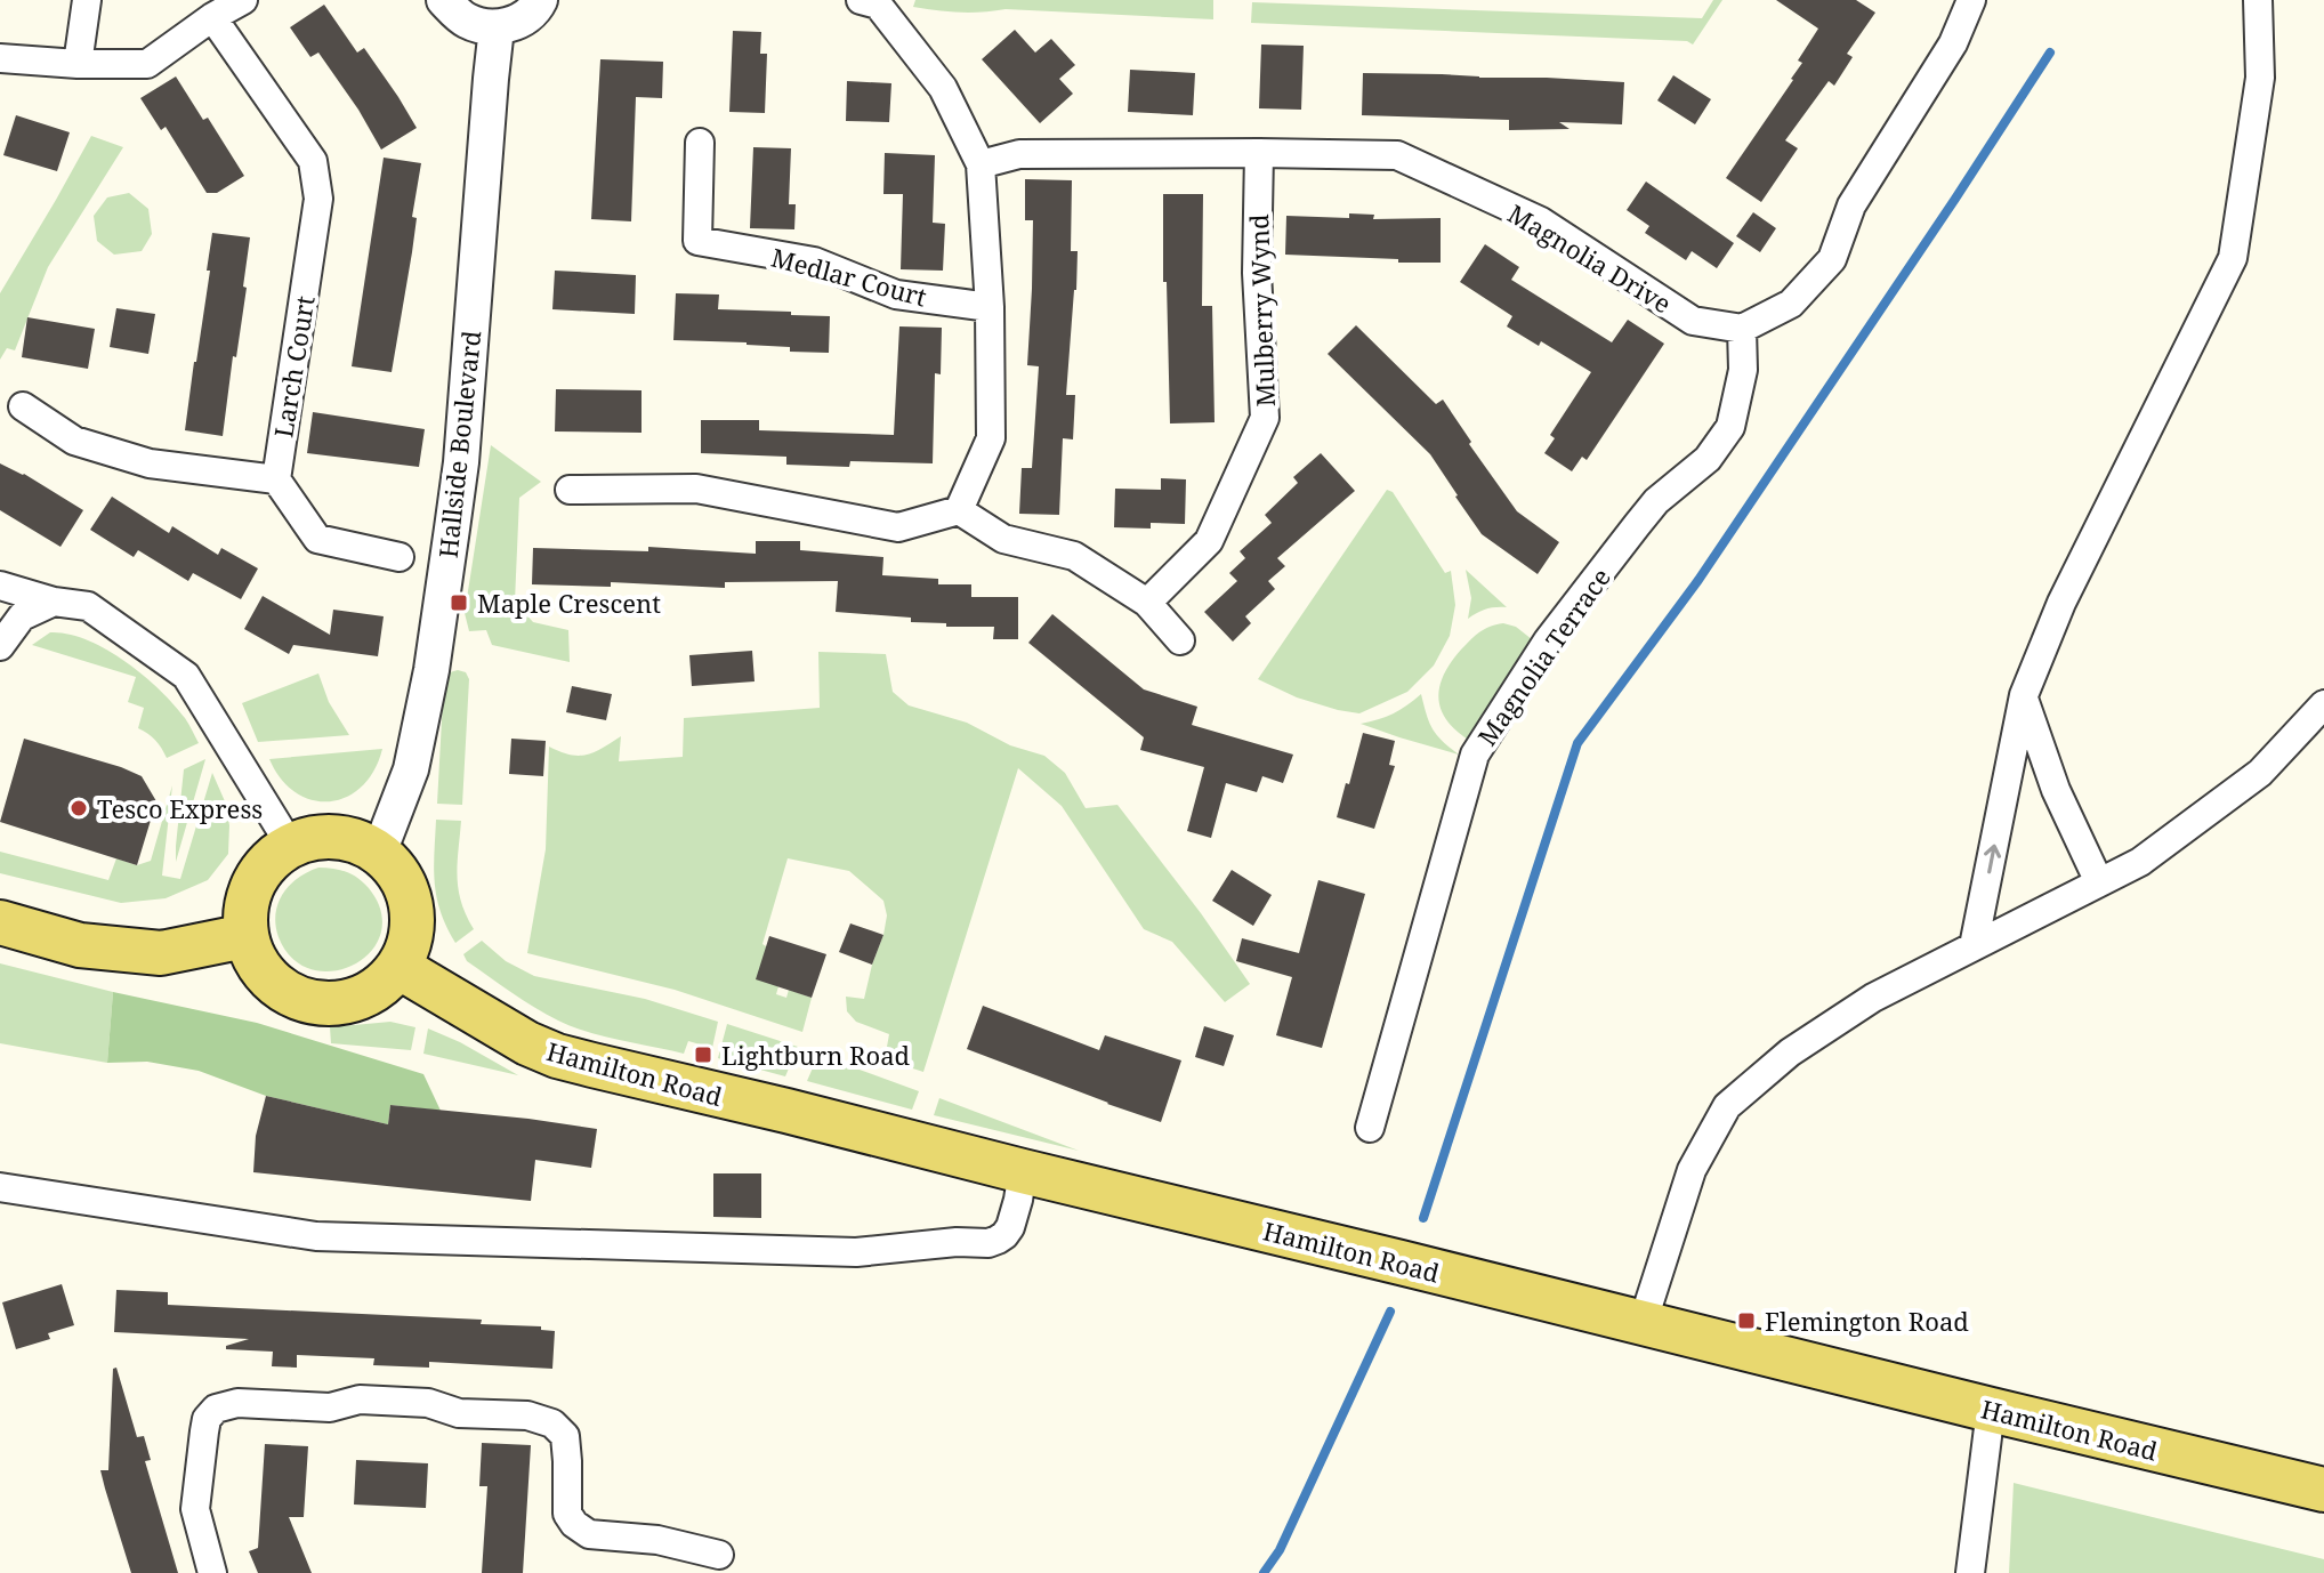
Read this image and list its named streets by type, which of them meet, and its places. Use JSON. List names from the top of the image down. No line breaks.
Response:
{"streets":{"main road":["Hamilton Road"],"street":["Magnolia Drive","Medlar Court","Mulberry Wynd","Larch Court","Hallside Boulevard","Magnolia Terrace"]},"crossings":[["Magnolia Drive","Mulberry Wynd"],["Magnolia Drive","Magnolia Terrace"],["Hallside Boulevard","Hamilton Road"]],"places":{"transit":["Maple Crescent","Lightburn Road","Flemington Road"],"other":["Tesco Express"]}}
